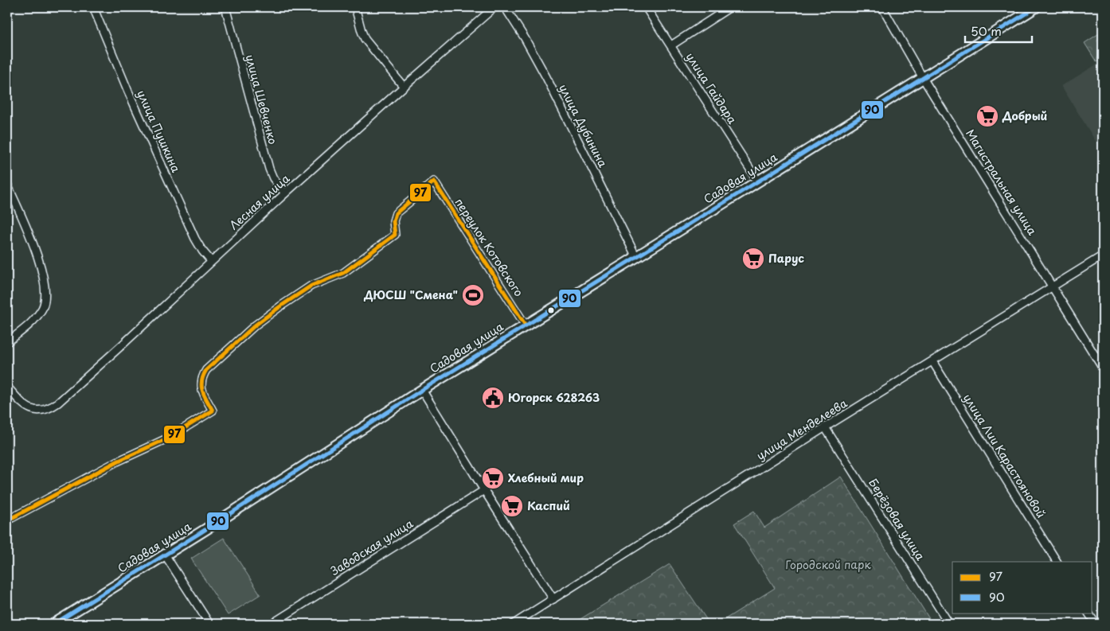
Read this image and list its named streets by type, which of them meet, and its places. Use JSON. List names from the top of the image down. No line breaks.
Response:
{"streets":{"street":["улица Гайдара","улица Шевченко","улица Дубинина","улица Пушкина","Садовая улица","Магистральная улица","Лесная улица","переулок Котовского","улица Менделеева","улица Лии Карастояновой","Берёзовая улица","Заводская улица"]},"crossings":[["улица Гайдара","Садовая улица"],["улица Шевченко","Лесная улица"],["улица Дубинина","Садовая улица"],["улица Пушкина","Лесная улица"],["Садовая улица","Магистральная улица"],["Садовая улица","переулок Котовского"],["Магистральная улица","улица Менделеева"],["улица Менделеева","улица Лии Карастояновой"],["улица Менделеева","Берёзовая улица"]],"parks":["Городской парк"],"places":{"supermarket":["Добрый","Парус","Хлебный мир","Каспий"],"sports":["ДЮСШ \"Смена\""],"public building":["Югорск 628263"]},"lines":["transit line 90","transit line 97"],"legend":["97","90"],"scale_bar":"50 m"}
